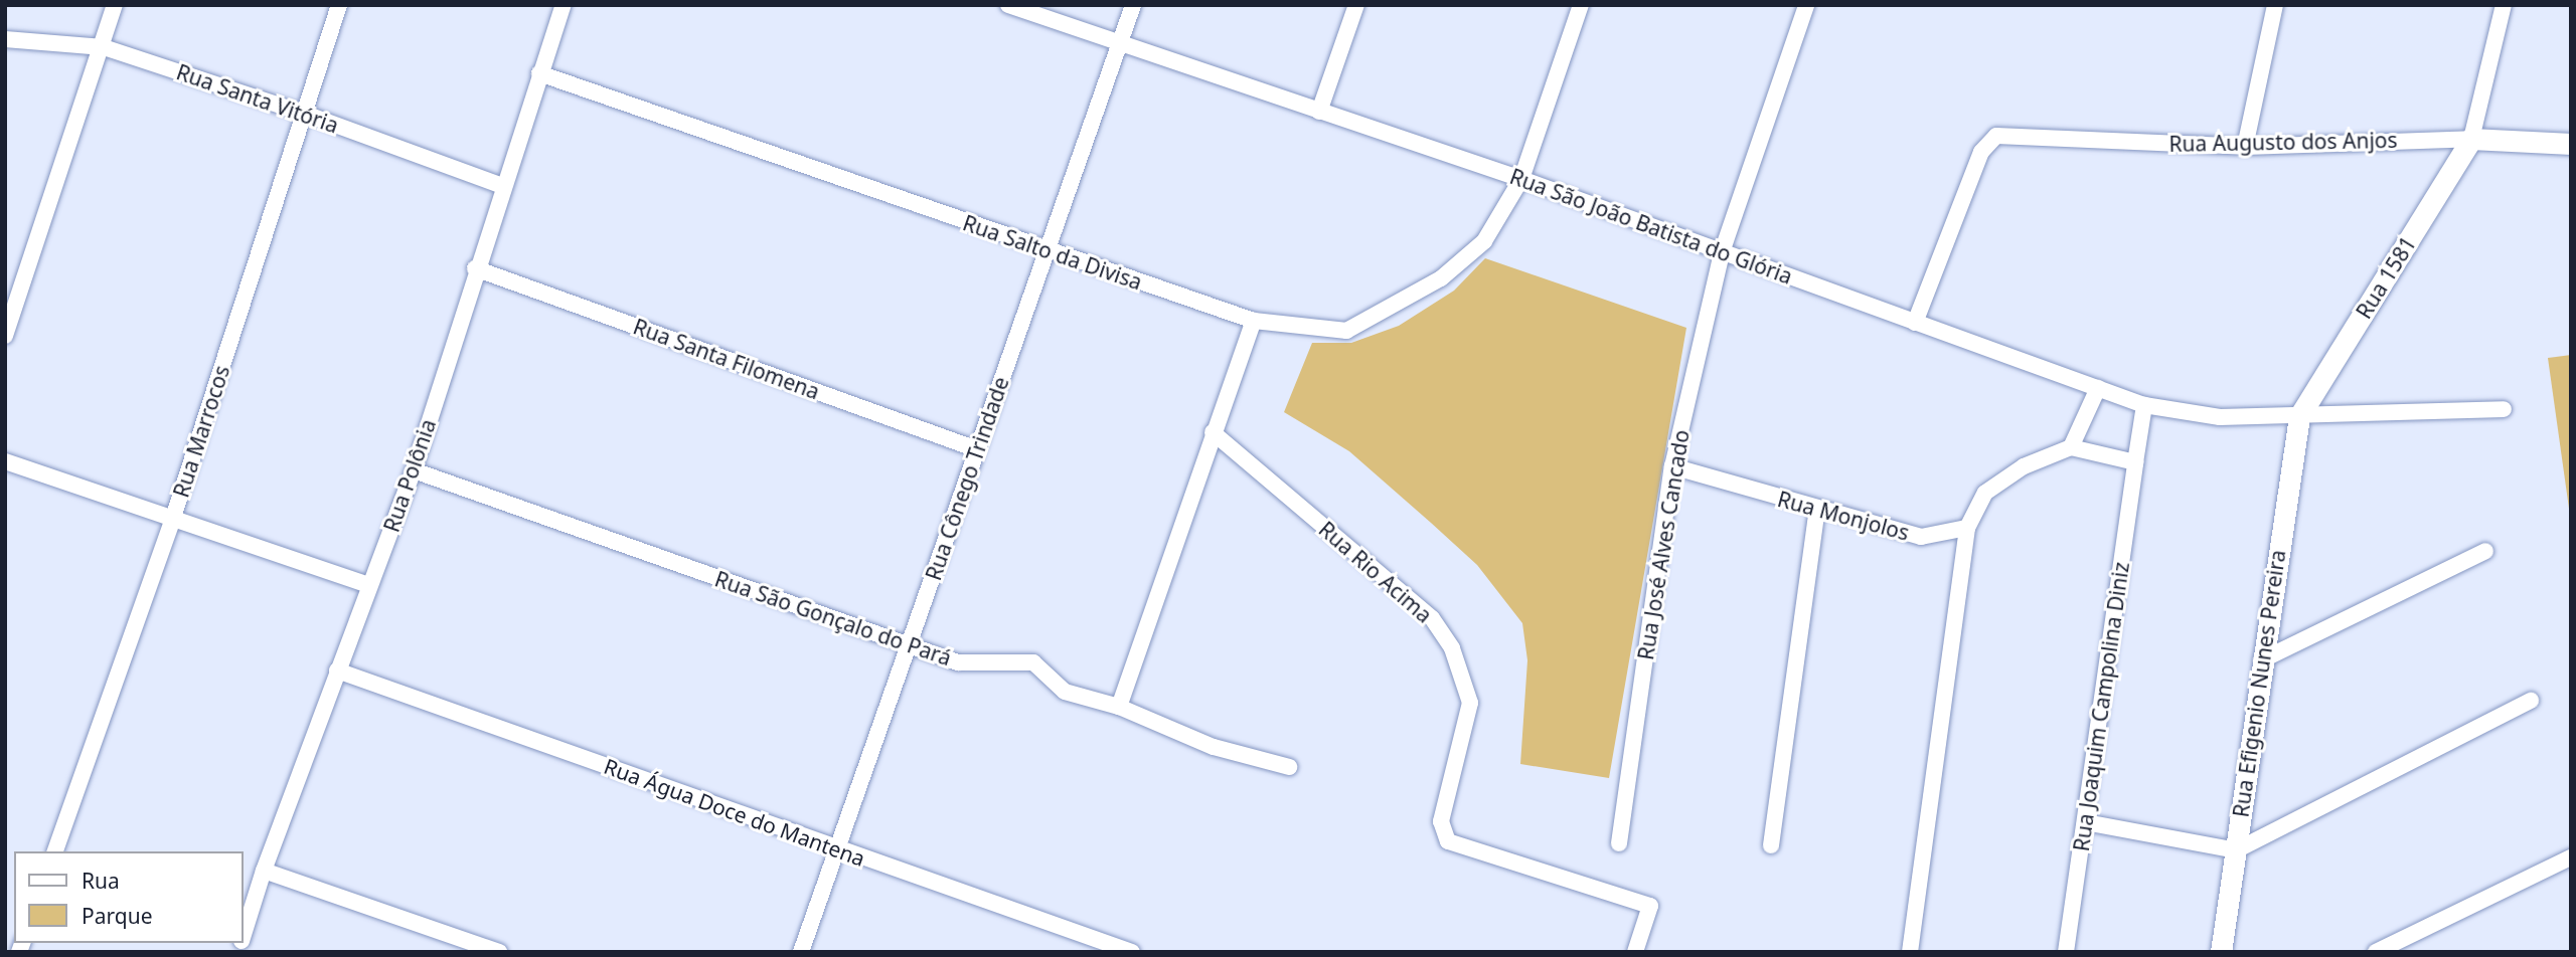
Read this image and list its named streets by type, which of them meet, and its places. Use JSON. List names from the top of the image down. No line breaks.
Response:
{"streets":{"street":["Rua Santa Vitória","Rua Augusto dos Anjos","Rua São João Batista do Glória","Rua Salto da Divisa","Rua 1581","Rua Santa Filomena","Rua Marrocos","Rua Polônia","Rua Cônego Trindade","Rua Monjolos","Rua José Alves Cancado","Rua Rio Acima","Rua São Gonçalo do Pará","Rua Efigenio Nunes Pereira","Rua Joaquim Campolina Diniz","Rua Água Doce do Mantena"]},"crossings":[["Rua Santa Vitória","Rua Marrocos"],["Rua Santa Vitória","Rua Polônia"],["Rua Augusto dos Anjos","Rua São João Batista do Glória"],["Rua Augusto dos Anjos","Rua 1581"],["Rua São João Batista do Glória","Rua Salto da Divisa"],["Rua São João Batista do Glória","Rua 1581"],["Rua São João Batista do Glória","Rua Cônego Trindade"],["Rua São João Batista do Glória","Rua José Alves Cancado"],["Rua São João Batista do Glória","Rua Efigenio Nunes Pereira"],["Rua Salto da Divisa","Rua Polônia"],["Rua Salto da Divisa","Rua Cônego Trindade"],["Rua 1581","Rua Efigenio Nunes Pereira"],["Rua Santa Filomena","Rua Polônia"],["Rua Santa Filomena","Rua Cônego Trindade"],["Rua Polônia","Rua São Gonçalo do Pará"],["Rua Polônia","Rua Água Doce do Mantena"],["Rua Cônego Trindade","Rua São Gonçalo do Pará"],["Rua Cônego Trindade","Rua Água Doce do Mantena"],["Rua Monjolos","Rua José Alves Cancado"]],"legend":["Rua","Parque"]}
